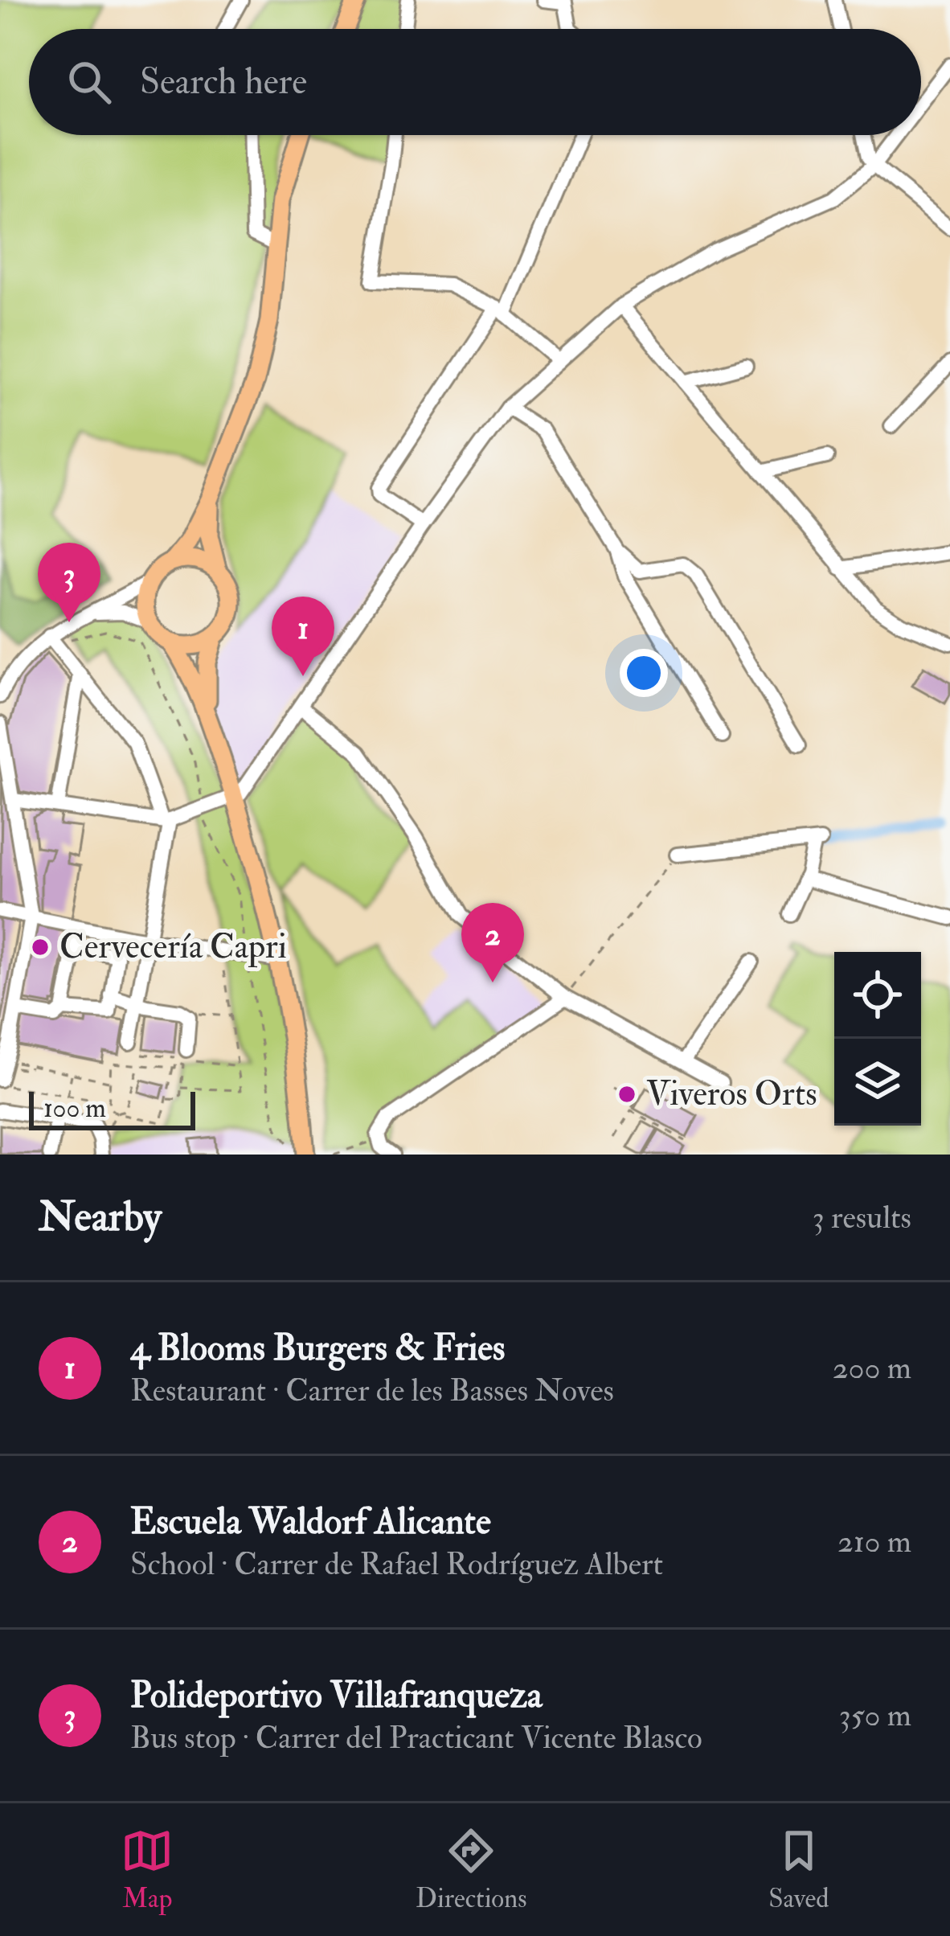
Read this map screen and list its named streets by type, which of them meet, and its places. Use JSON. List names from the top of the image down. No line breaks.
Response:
{"places":["Cervecería Capri","Viveros Orts"],"scale_bar":"100 m","page":{"search":"Search here","pins":["3","1","2"],"scale":"100 m","heading":["Nearby","3 results"],"list":[{"mark":"1","name":"4 Blooms Burgers & Fries","note":"Restaurant · Carrer de les Basses Noves","value":"200 m"},{"mark":"2","name":"Escuela Waldorf Alicante","note":"School · Carrer de Rafael Rodríguez Albert","value":"210 m"},{"mark":"3","name":"Polideportivo Villafranqueza","note":"Bus stop · Carrer del Practicant Vicente Blasco","value":"350 m"}],"nav":["Map","Directions","Saved"]}}
